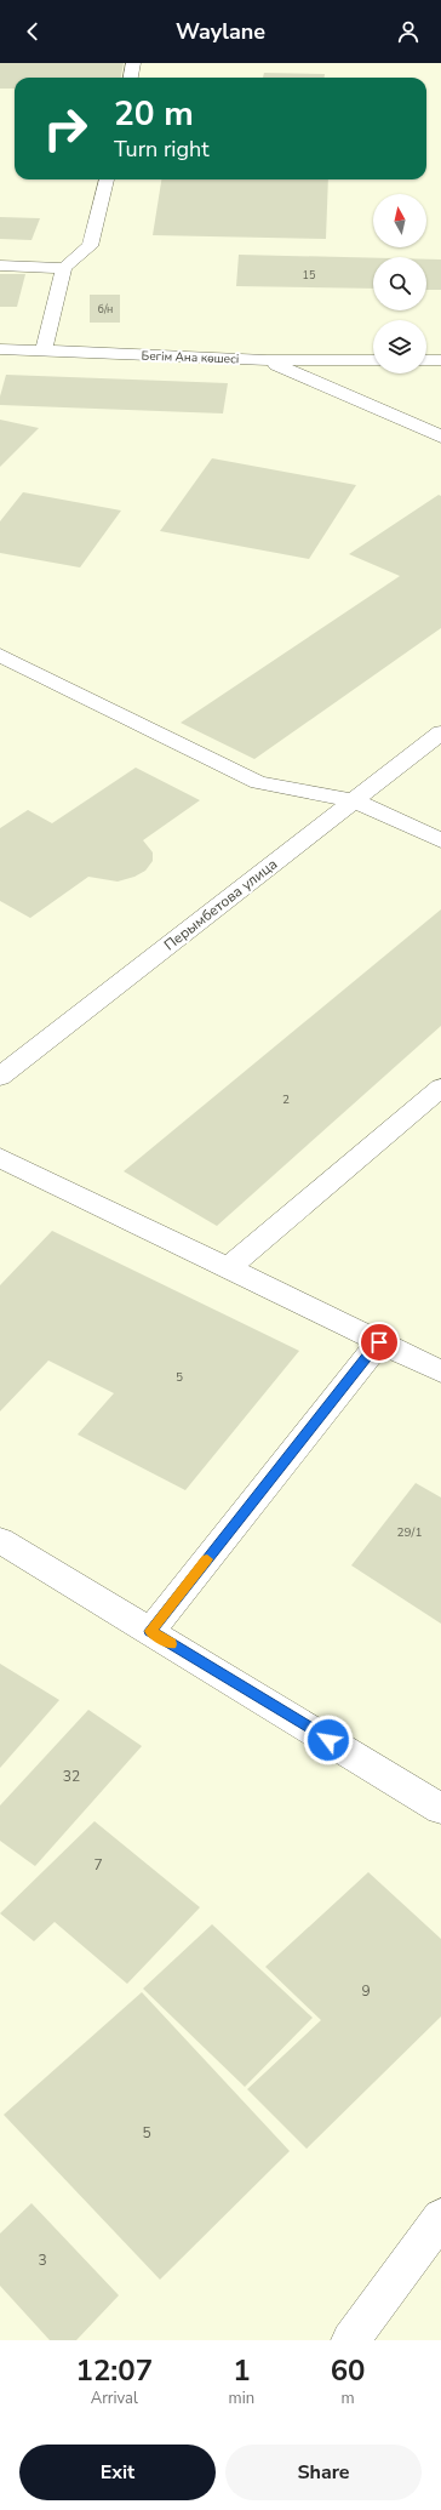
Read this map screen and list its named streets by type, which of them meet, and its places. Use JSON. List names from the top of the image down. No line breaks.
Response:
{"streets":{"street":["Бегім Ана көшесі","Перымбетова улица"]},"house_numbers":["15","б/н","2","5","29/1","32","7","9","5","3"],"north":"top","page":{"header":"Waylane","turn":["20 m","Turn right"],"eta":["12:07","Arrival","1","min","60","m"],"buttons":["Exit","Share"]}}
